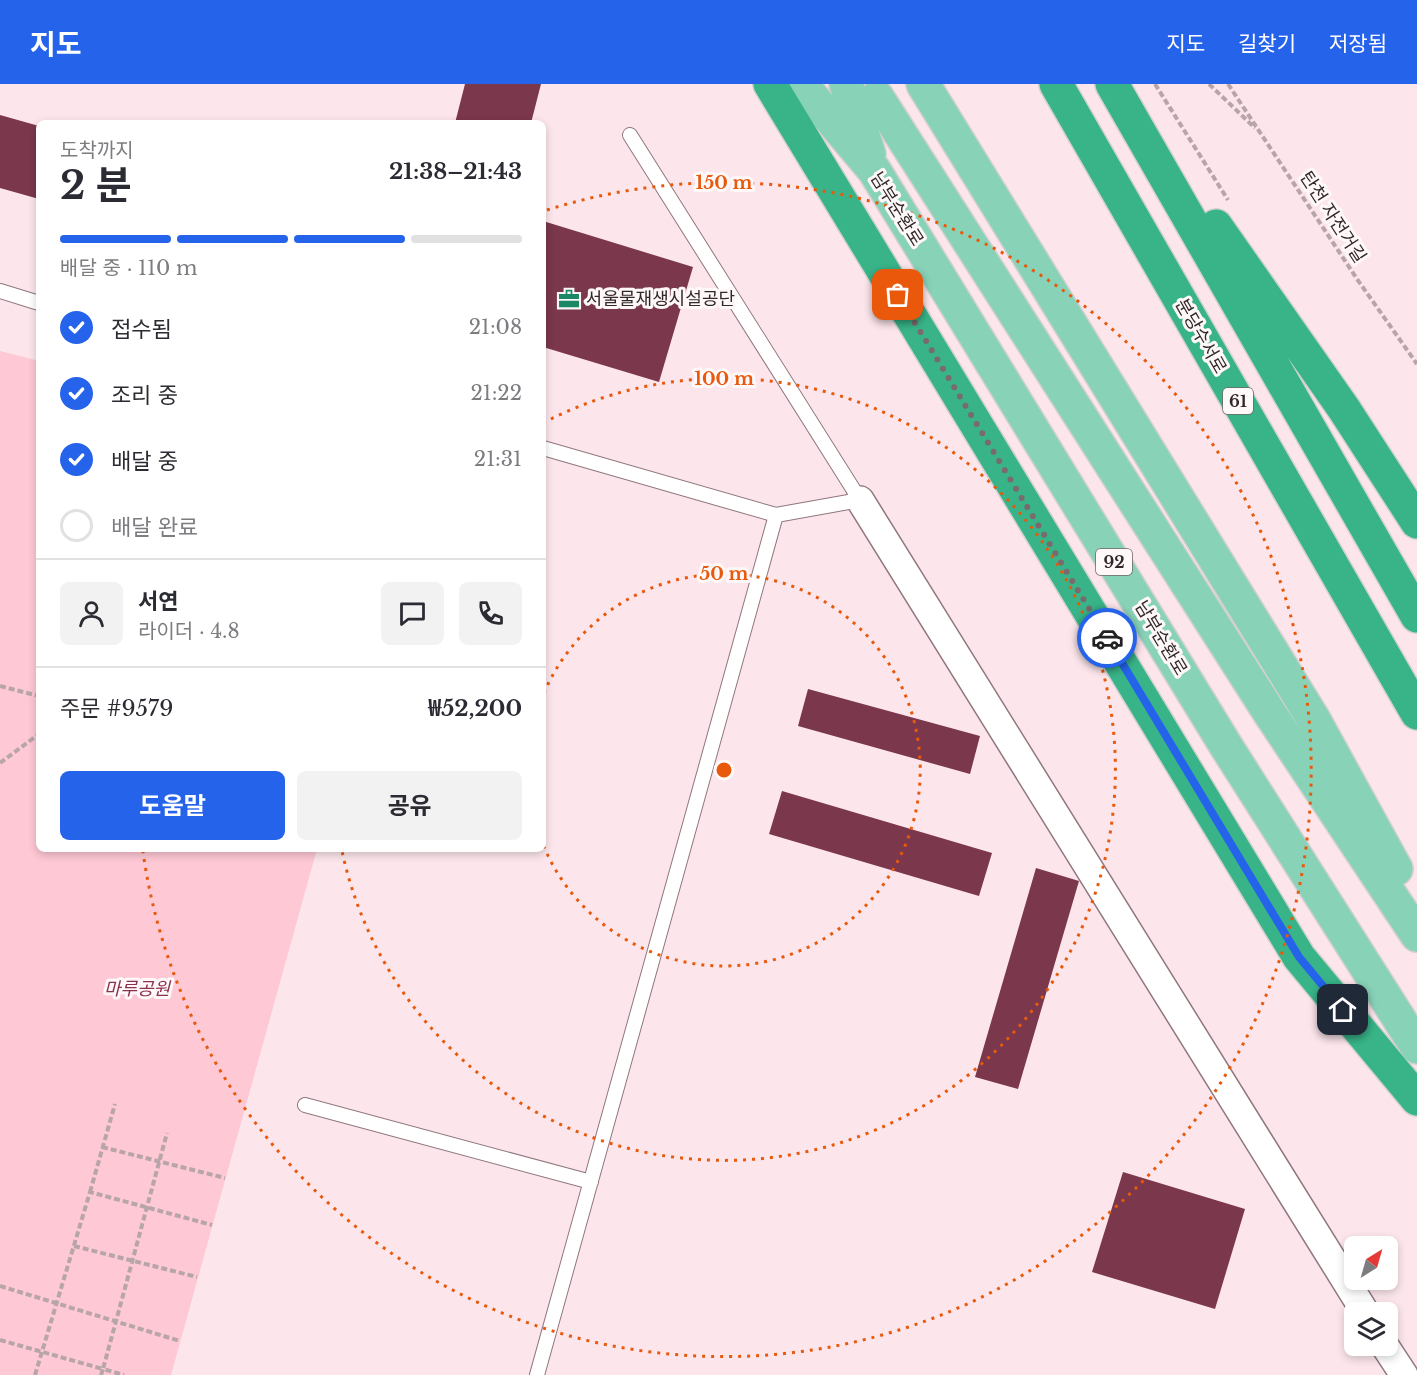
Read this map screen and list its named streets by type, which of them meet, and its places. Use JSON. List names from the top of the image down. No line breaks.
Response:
{"streets":{"highway":["분당수서로","61"],"main road":["남부순환로","92"],"path":["탄천 자전거길"]},"parks":["마루공원"],"places":{"office":["서울물재생시설공단"]},"north":"top right","page":{"header":"지도","nav":["지도","길찾기","저장됨"],"heading":["2 분","도착까지","21:38–21:43"],"panel":["서연","라이더 · 4.8","주문 #9579","₩52,200"],"bar":"배달 중 · 110 m","list":[["접수됨","21:08"],["조리 중","21:22"],["배달 중","21:31"],"배달 완료"],"buttons":["도움말","공유"]},"rings":["150 m","100 m","50 m"]}
